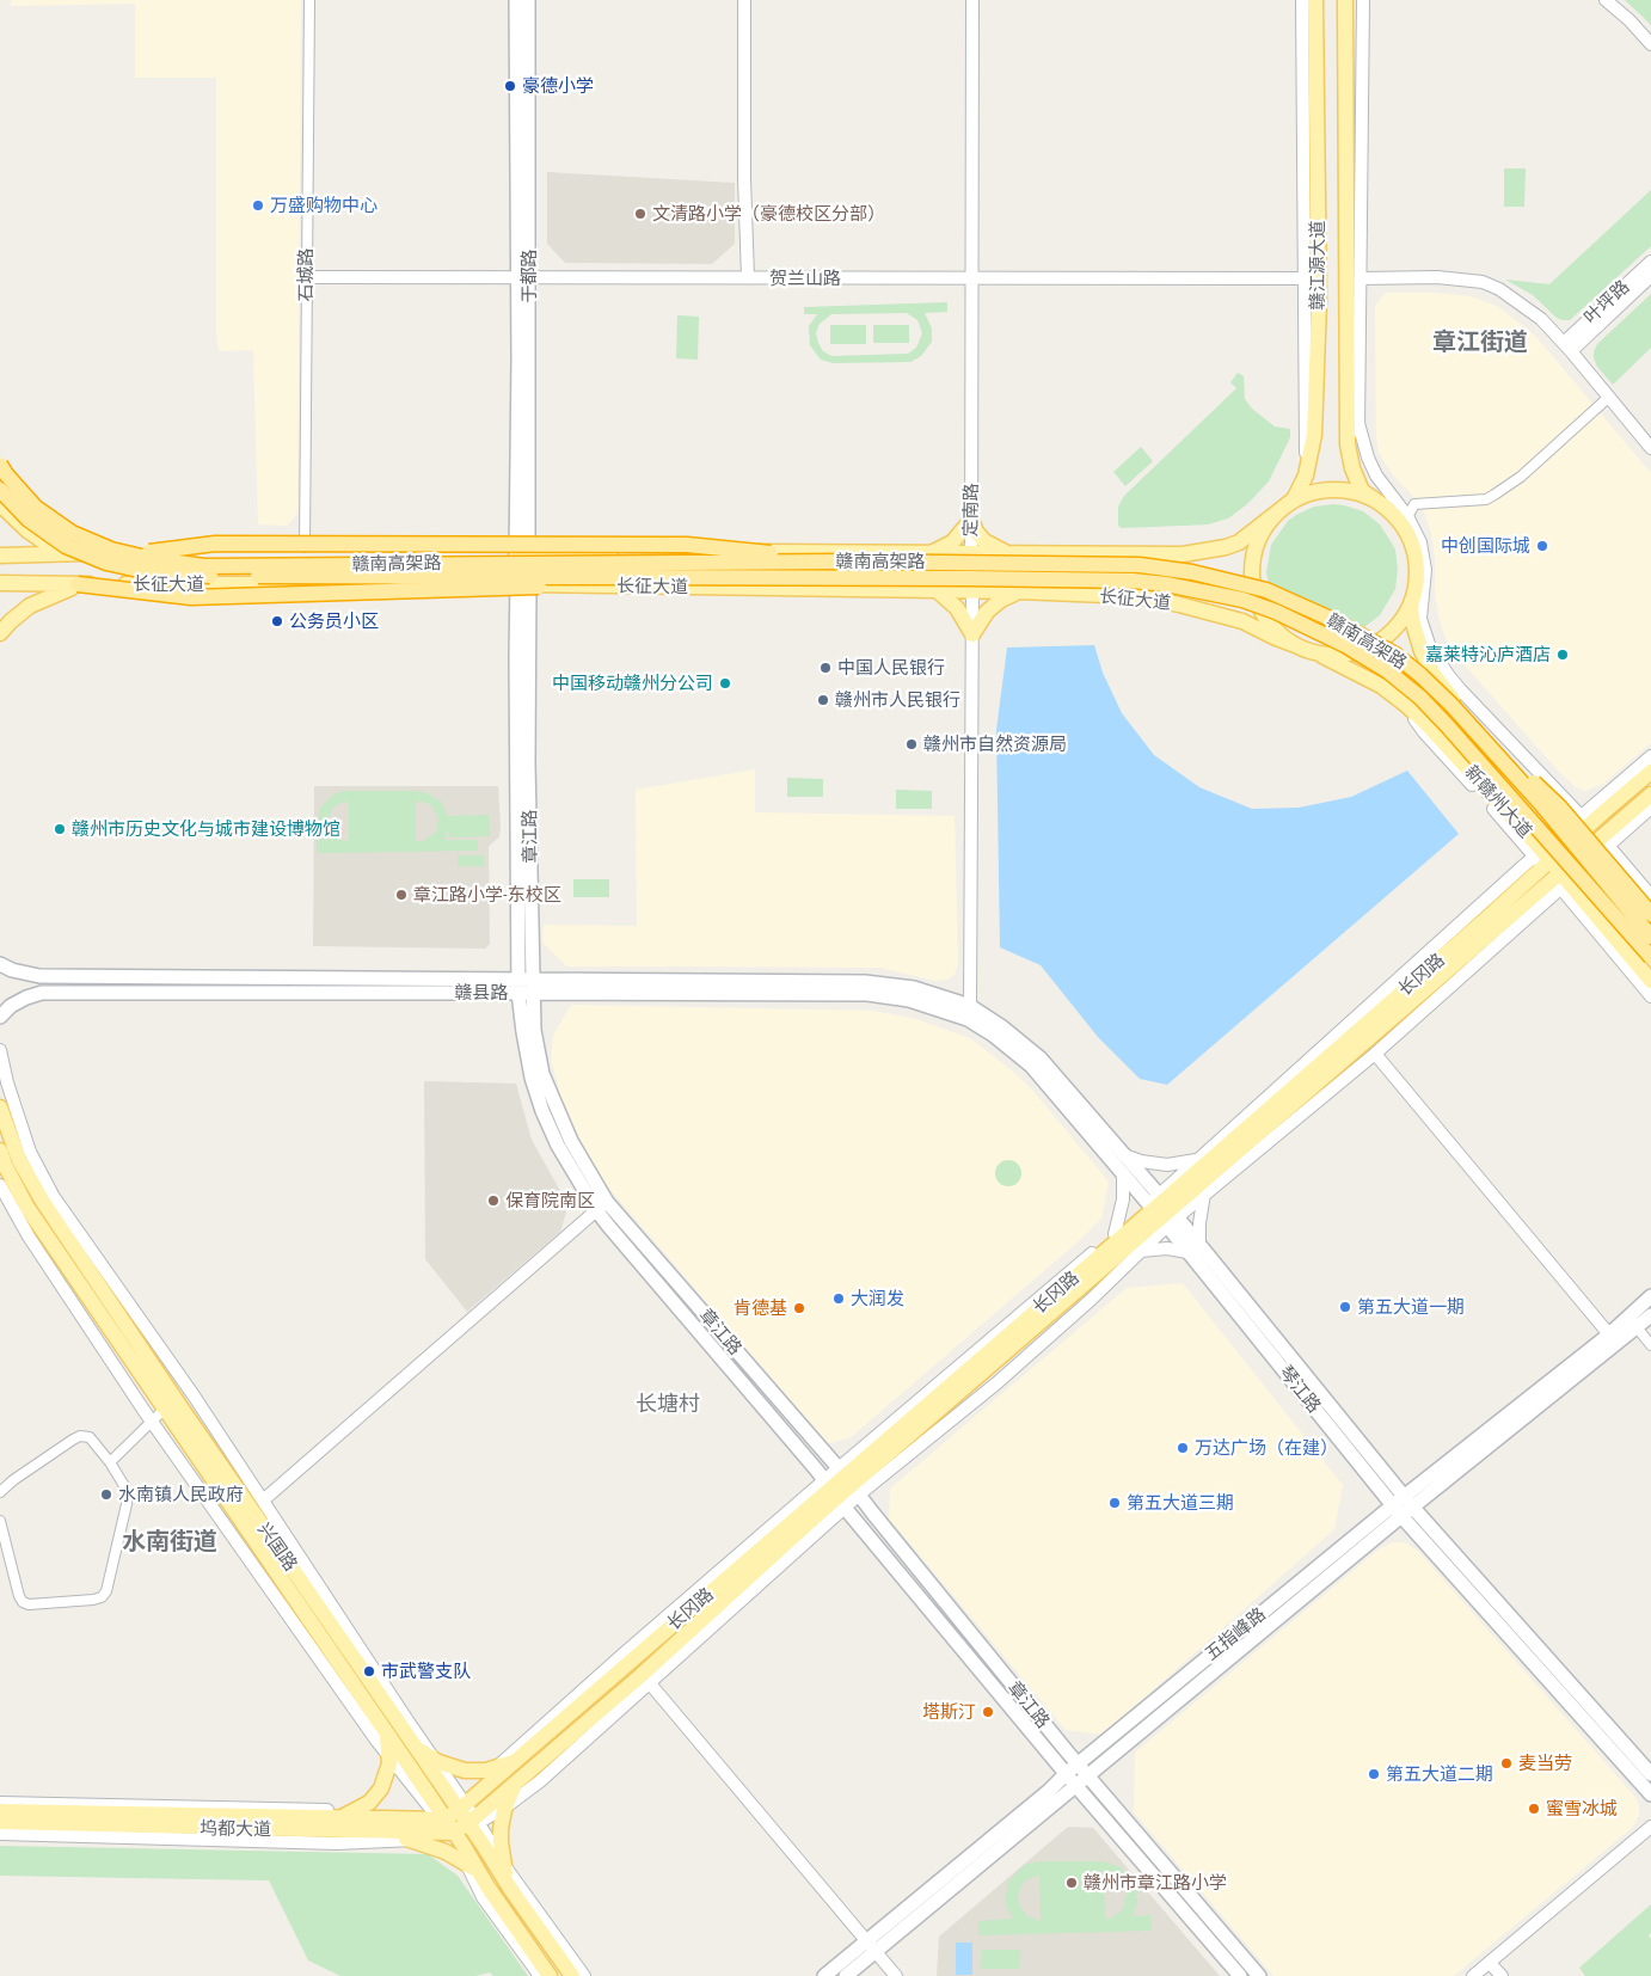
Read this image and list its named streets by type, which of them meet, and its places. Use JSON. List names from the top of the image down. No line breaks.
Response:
{"streets":{"highway":["赣南高架路"],"main road":["赣江源大道","于都路","长征大道","新赣州大道","章江路","长冈路","赣县路","琴江路","兴国路","五指峰路","坞都大道"],"street":["石城路","贺兰山路","叶坪路","定南路"]},"crossings":[["赣江源大道","长征大道"],["赣江源大道","新赣州大道"],["石城路","贺兰山路"],["石城路","长征大道"],["于都路","贺兰山路"],["于都路","长征大道"],["于都路","章江路"],["贺兰山路","定南路"],["定南路","长征大道"],["定南路","赣县路"],["定南路","琴江路"],["赣南高架路","新赣州大道"],["赣南高架路","长冈路"],["长征大道","新赣州大道"],["长征大道","章江路"],["新赣州大道","长冈路"],["章江路","长冈路"],["章江路","赣县路"],["章江路","五指峰路"],["长冈路","琴江路"],["长冈路","兴国路"],["赣县路","琴江路"],["琴江路","五指峰路"],["兴国路","坞都大道"]],"districts":["章江街道","长塘村","水南街道"],"places":["豪德小学","万盛购物中心","文清路小学（豪德校区分部）","中创国际城","公务员小区","嘉莱特沁庐酒店","中国人民银行","中国移动赣州分公司","赣州市人民银行","赣州市自然资源局","赣州市历史文化与城市建设博物馆","章江路小学-东校区","保育院南区","大润发","第五大道一期","肯德基","万达广场（在建）","水南镇人民政府","第五大道三期","市武警支队","塔斯汀","麦当劳","第五大道二期","蜜雪冰城","赣州市章江路小学"]}
